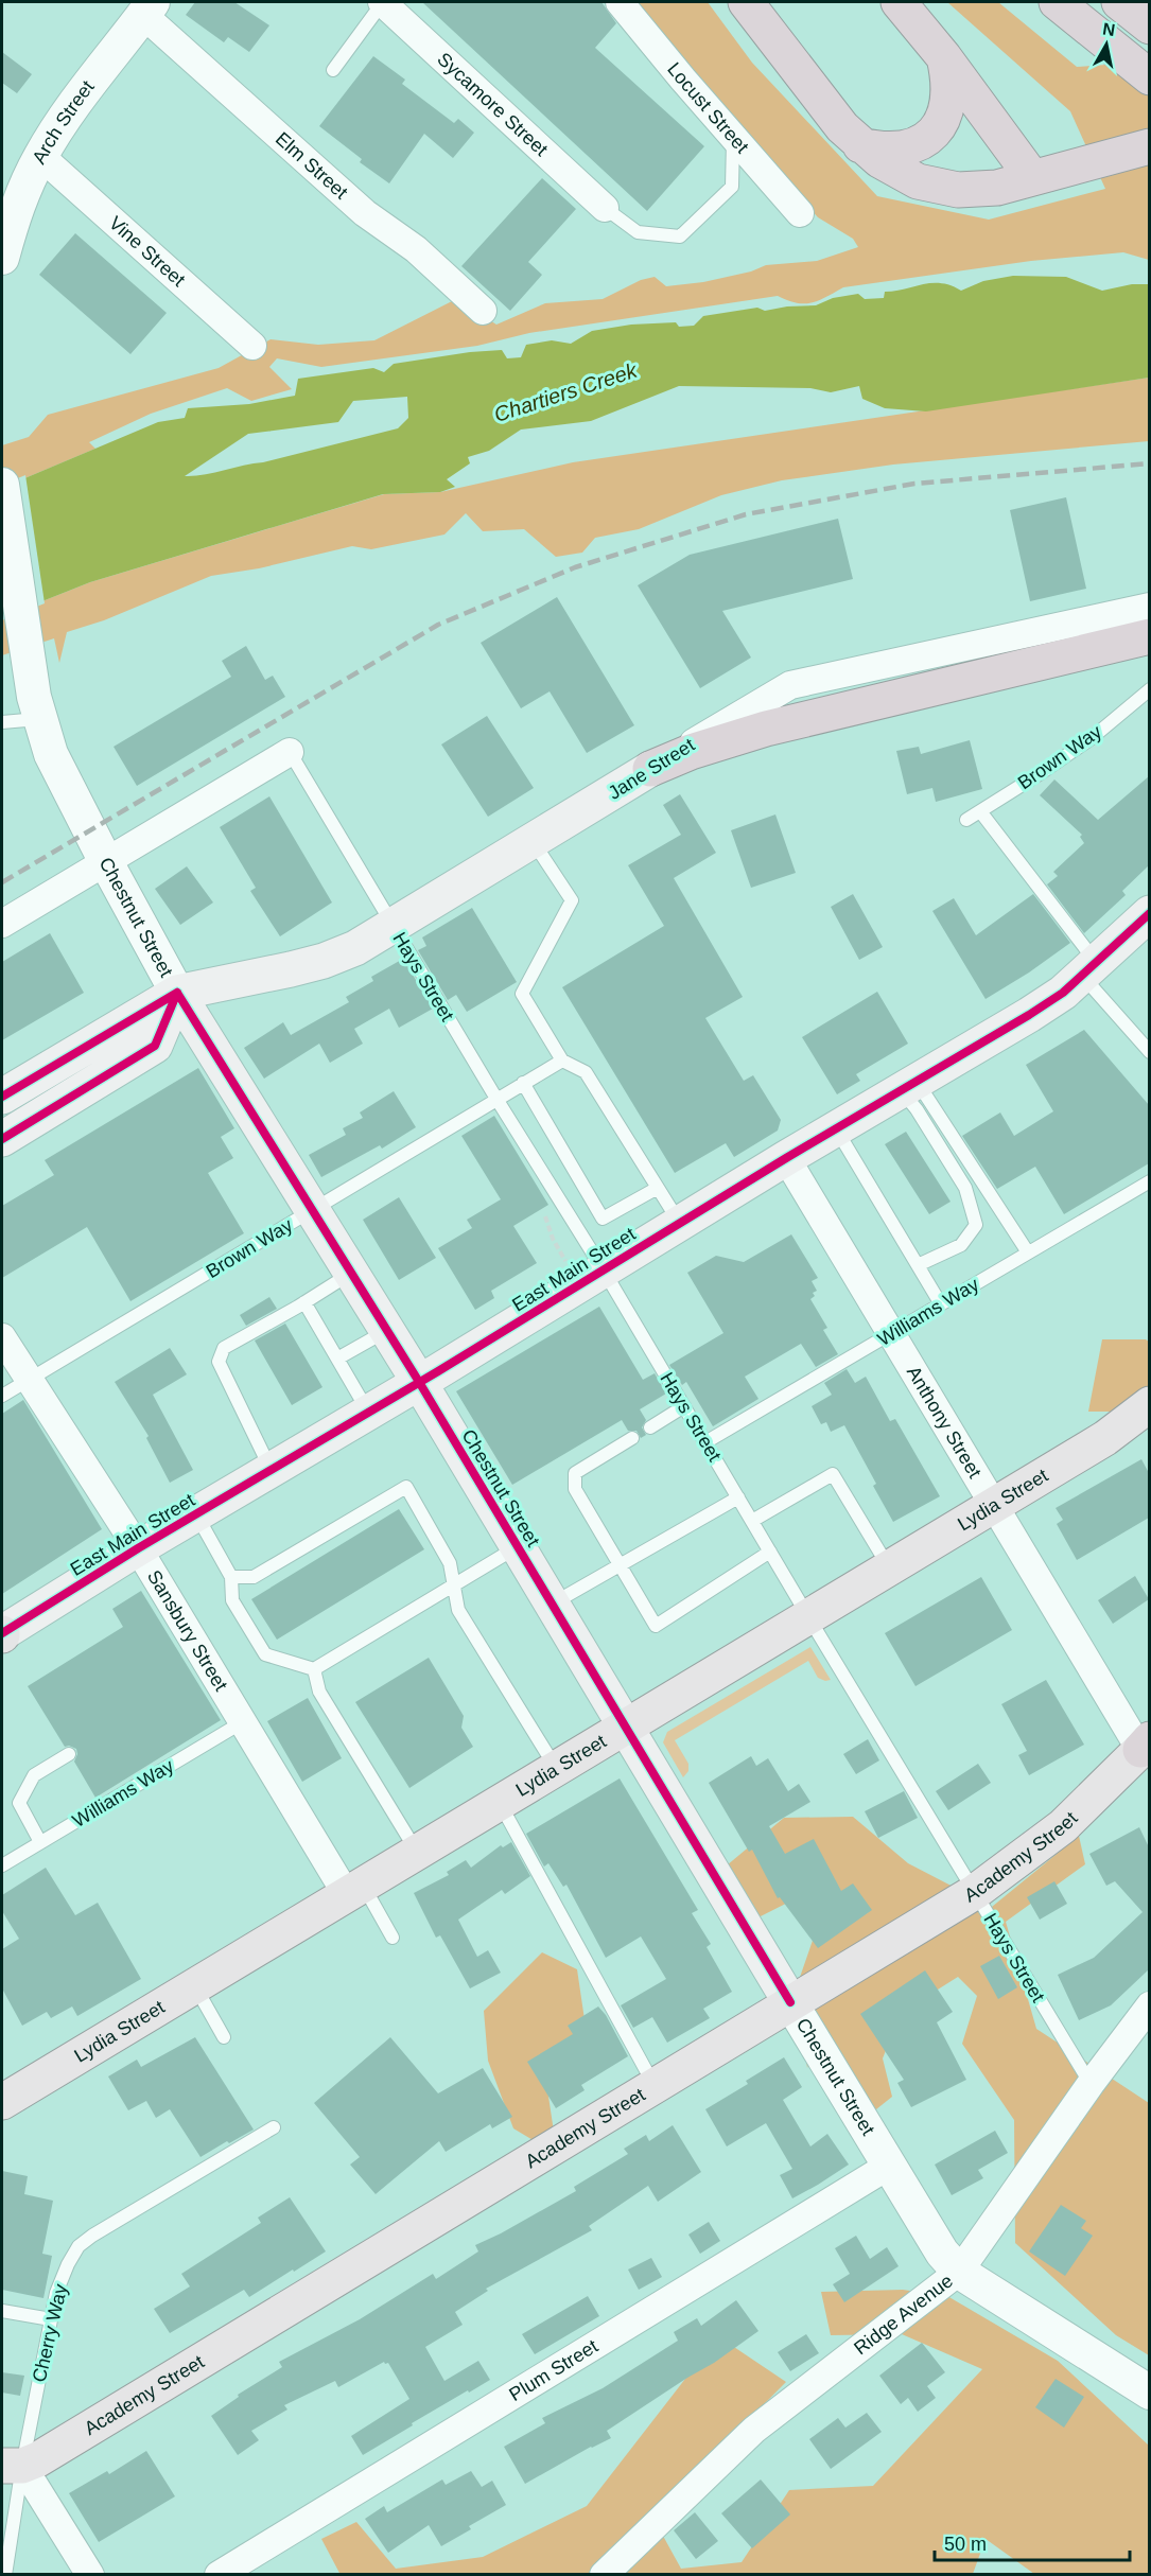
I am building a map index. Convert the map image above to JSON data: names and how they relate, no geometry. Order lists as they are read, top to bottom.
{
  "streets": {
    "main road": [
      "Jane Street",
      "Chestnut Street",
      "East Main Street",
      "Lydia Street",
      "Academy Street"
    ],
    "street": [
      "Sycamore Street",
      "Locust Street",
      "Arch Street",
      "Elm Street",
      "Vine Street",
      "Anthony Street",
      "Sansbury Street",
      "Ridge Avenue",
      "Plum Street"
    ],
    "lane": [
      "Brown Way",
      "Hays Street",
      "Williams Way",
      "Cherry Way"
    ]
  },
  "crossings": [
    ["Arch Street", "Elm Street"],
    ["Arch Street", "Vine Street"],
    ["Brown Way", "Chestnut Street"],
    ["Brown Way", "Hays Street"],
    ["Brown Way", "Sansbury Street"],
    ["Jane Street", "Chestnut Street"],
    ["Jane Street", "Hays Street"],
    ["Chestnut Street", "East Main Street"],
    ["Chestnut Street", "Lydia Street"],
    ["Chestnut Street", "Academy Street"],
    ["Chestnut Street", "Ridge Avenue"],
    ["Chestnut Street", "Plum Street"],
    ["Hays Street", "East Main Street"],
    ["Hays Street", "Williams Way"],
    ["Hays Street", "Lydia Street"],
    ["Hays Street", "Academy Street"],
    ["Hays Street", "Ridge Avenue"],
    ["East Main Street", "Anthony Street"],
    ["East Main Street", "Sansbury Street"],
    ["Williams Way", "Anthony Street"],
    ["Williams Way", "Sansbury Street"],
    ["Anthony Street", "Lydia Street"],
    ["Anthony Street", "Academy Street"],
    ["Lydia Street", "Sansbury Street"],
    ["Academy Street", "Cherry Way"]
  ],
  "water": ["Chartiers Creek"],
  "scale_bar": "50 m",
  "north": "top"
}
